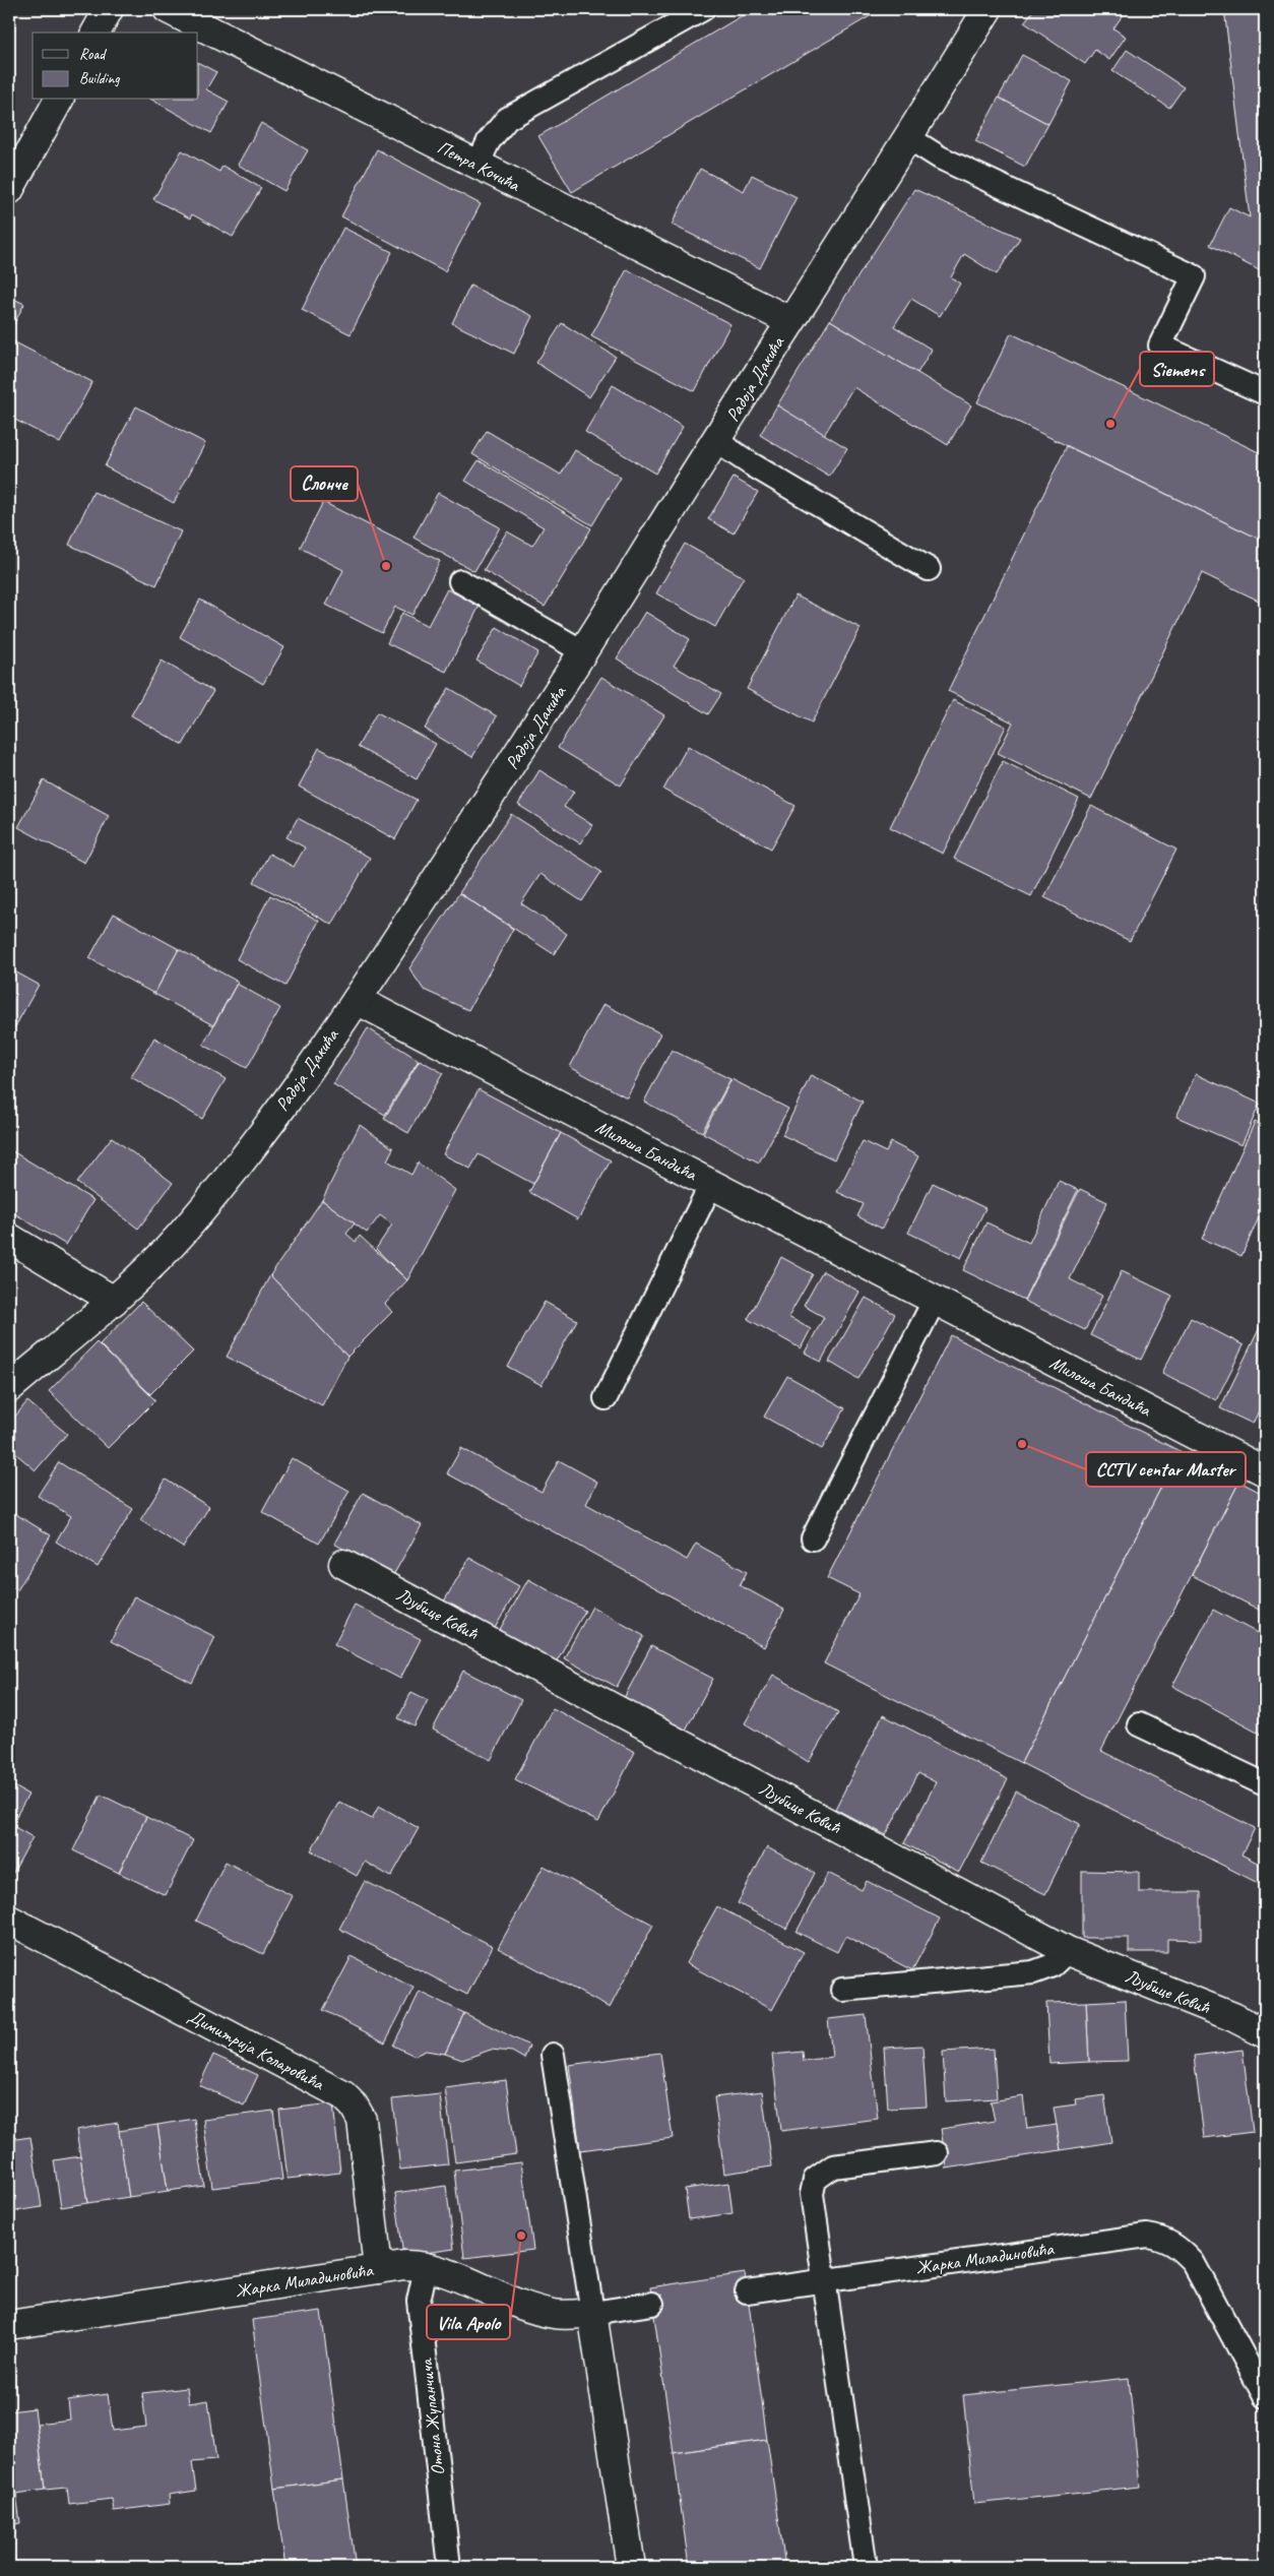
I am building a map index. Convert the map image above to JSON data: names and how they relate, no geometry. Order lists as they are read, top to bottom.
{
  "streets": {
    "street": [
      "Петра Кочића",
      "Радоја Дакића",
      "Милоша Бандића",
      "Љубице Ковић",
      "Димитрија Коларовића",
      "Жарка Миладиновића"
    ],
    "lane": ["Отона Жупанчича"]
  },
  "crossings": [
    ["Петра Кочића", "Радоја Дакића"],
    ["Радоја Дакића", "Милоша Бандића"],
    ["Димитрија Коларовића", "Жарка Миладиновића"],
    ["Жарка Миладиновића", "Отона Жупанчича"]
  ],
  "places": [
    "Siemens",
    "Слонче",
    "CCTV centar Master",
    "Vila Apolo"
  ],
  "legend": ["Road", "Building"]
}
